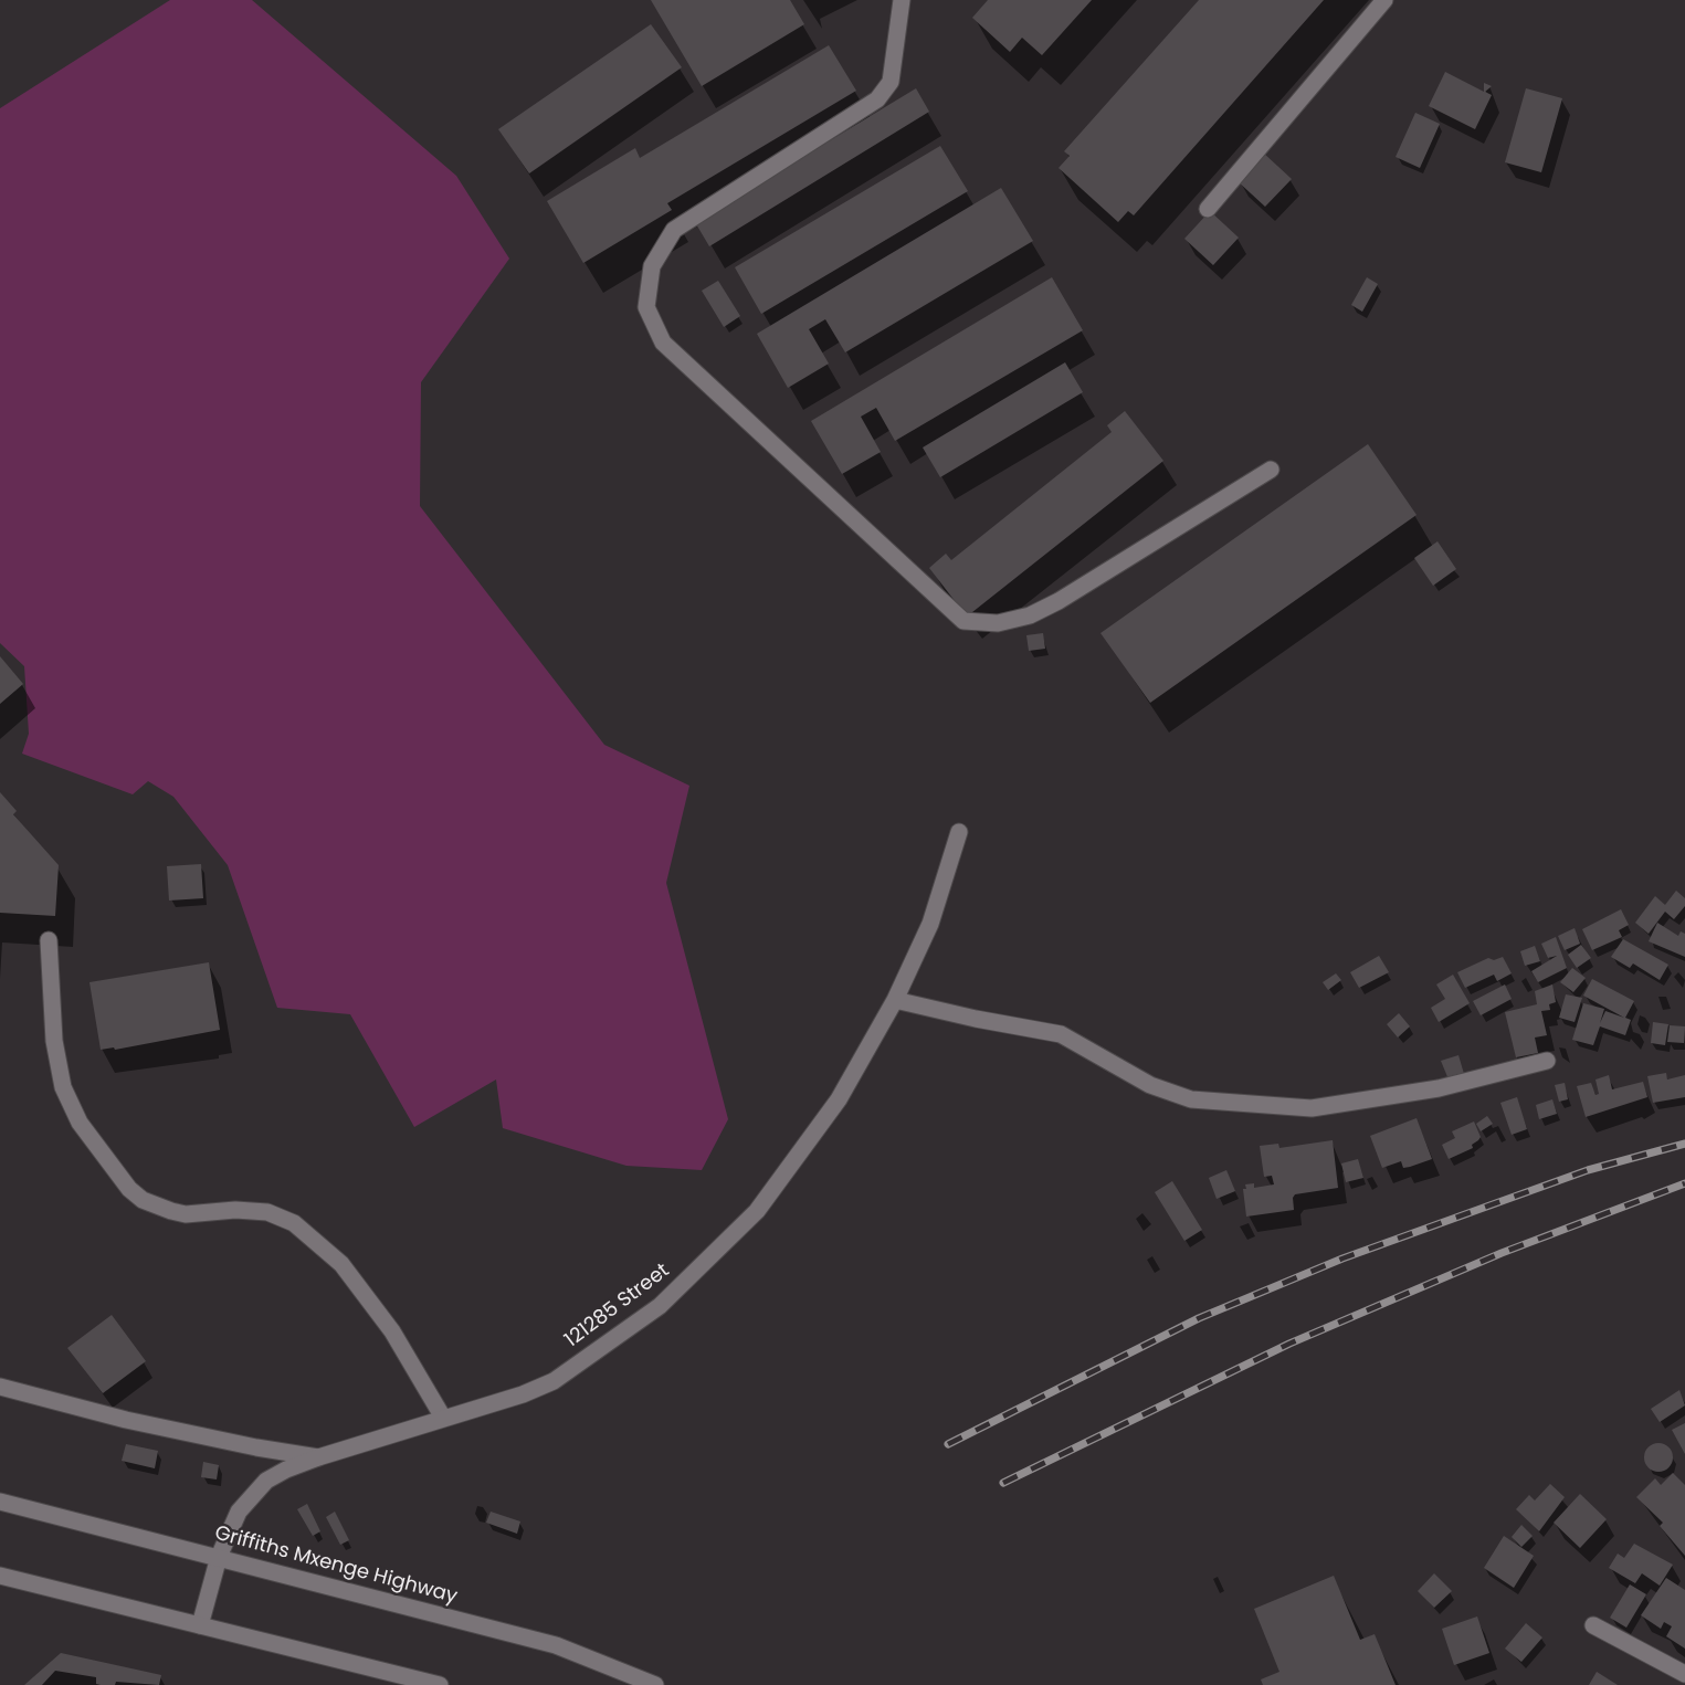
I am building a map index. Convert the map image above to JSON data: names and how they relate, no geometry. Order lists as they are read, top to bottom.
{
  "streets": {
    "street": ["121285 Street", "Griffiths Mxenge Highway"]
  },
  "crossings": [
    ["121285 Street", "Griffiths Mxenge Highway"]
  ]
}
